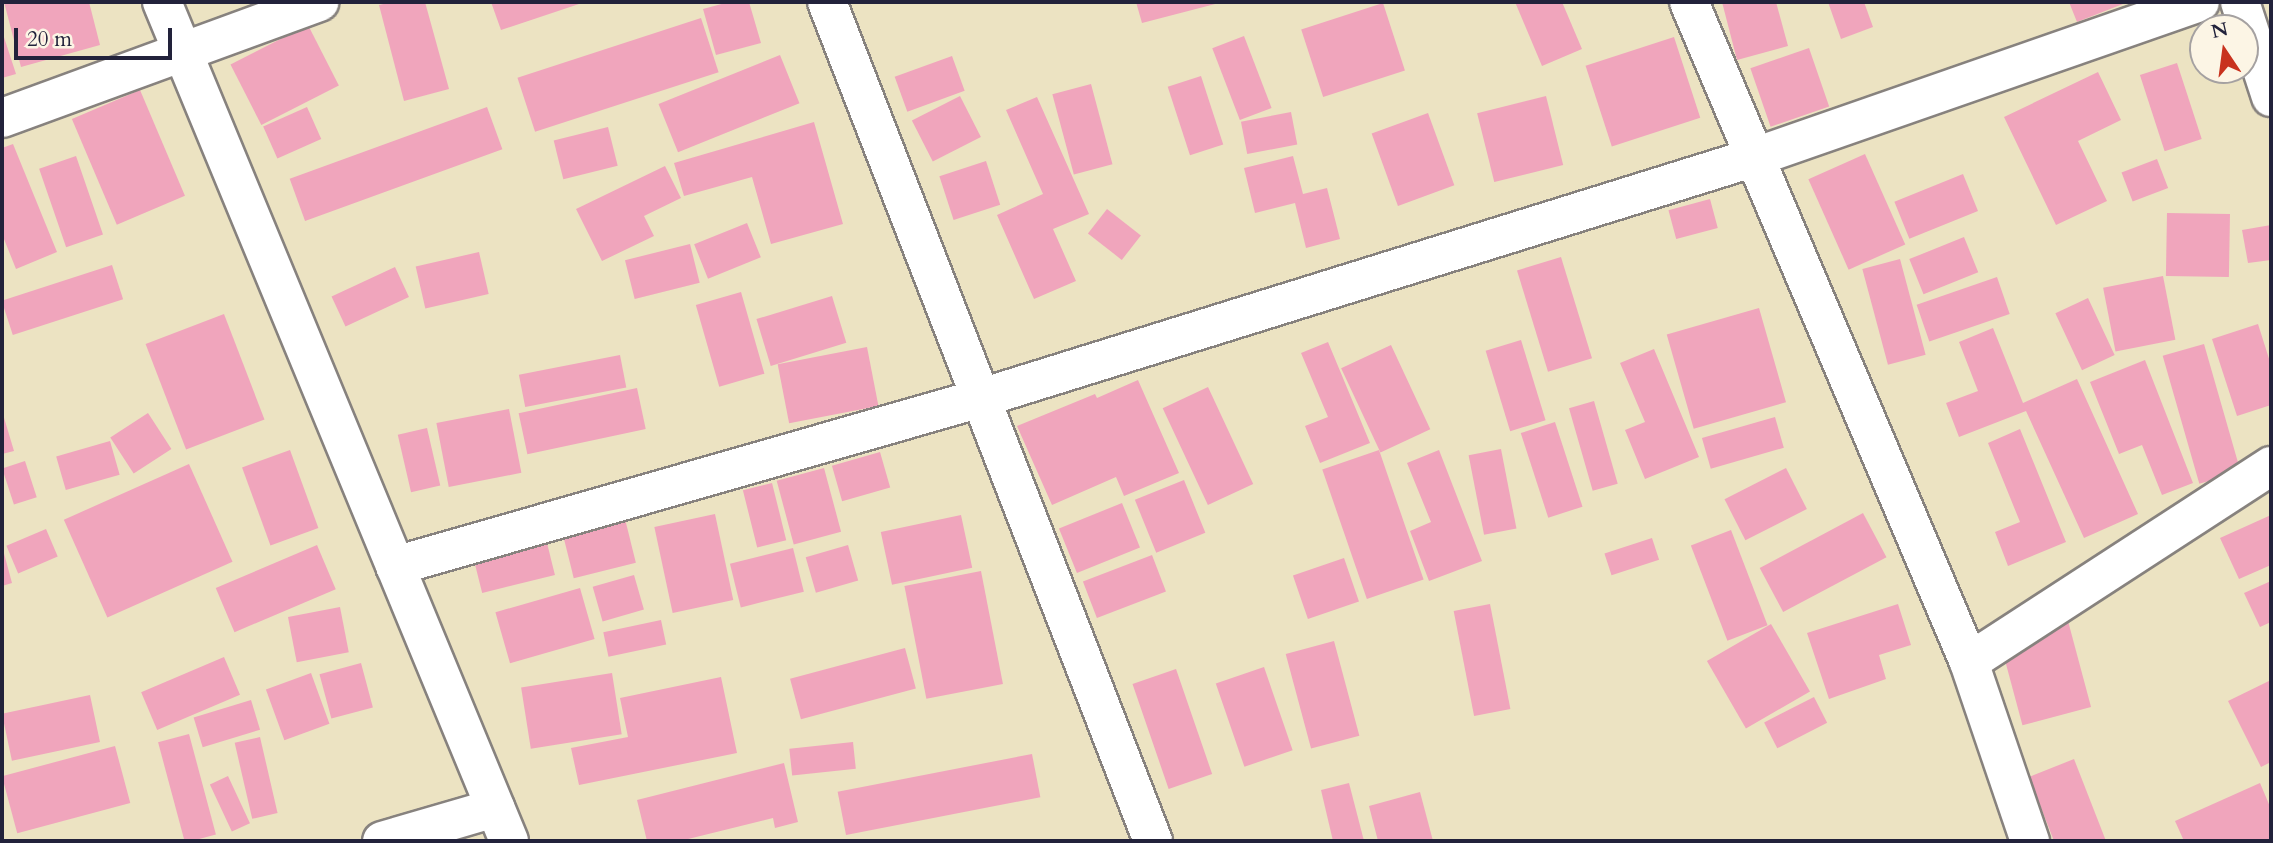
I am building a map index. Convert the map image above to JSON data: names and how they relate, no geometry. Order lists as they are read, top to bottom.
{
  "scale_bar": "20 m",
  "north": "top"
}
